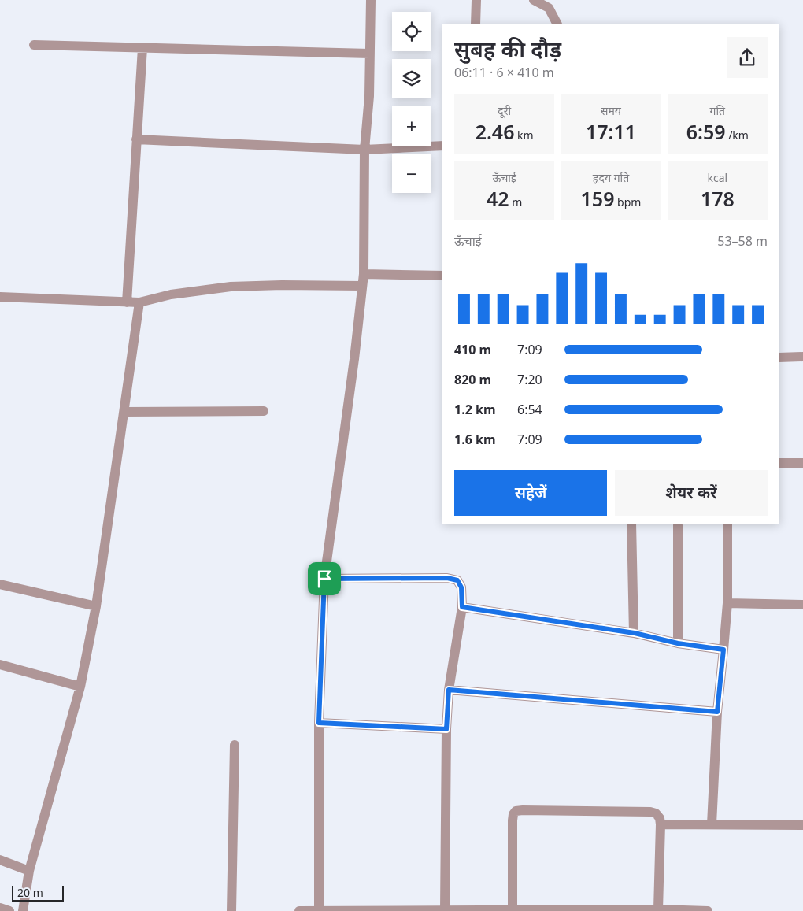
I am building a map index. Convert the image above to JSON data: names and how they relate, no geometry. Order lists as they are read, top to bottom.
{
  "scale_bar": "20 m",
  "page": {
    "map_buttons": ["+", "−"],
    "heading": ["सुबह की दौड़", "06:11 · 6 × 410 m"],
    "stats": [
      ["दूरी", "2.46 km"],
      ["समय", "17:11"],
      ["गति", "6:59 /km"],
      ["ऊँचाई", "42 m"],
      ["हृदय गति", "159 bpm"],
      ["kcal", "178"]
    ],
    "chart": ["ऊँचाई", "53–58 m"],
    "list": [
      {
        "name": "410 m",
        "note": "7:09"
      },
      {
        "name": "820 m",
        "note": "7:20"
      },
      {
        "name": "1.2 km",
        "note": "6:54"
      },
      {
        "name": "1.6 km",
        "note": "7:09"
      }
    ],
    "buttons": ["सहेजें", "शेयर करें"],
    "scale": "20 m"
  }
}
